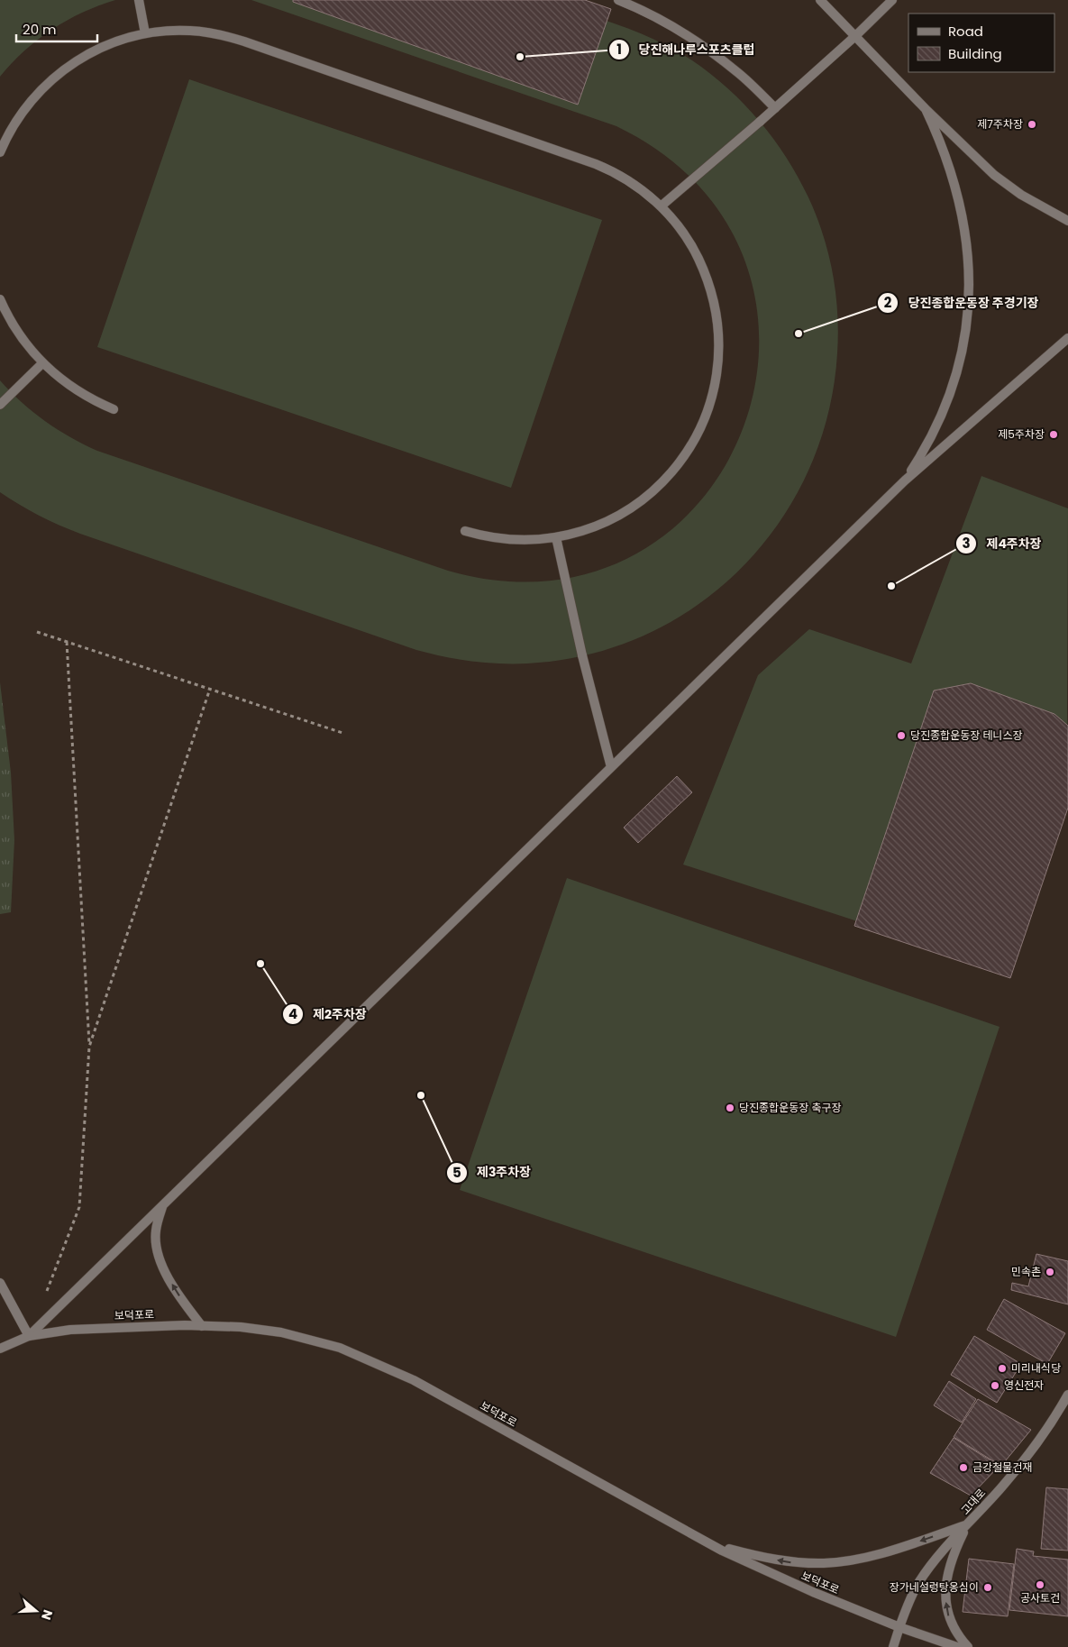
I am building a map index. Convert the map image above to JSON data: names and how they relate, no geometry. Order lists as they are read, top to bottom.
{
  "streets": {
    "street": ["보덕포로", "고대로"]
  },
  "crossings": [
    ["보덕포로", "고대로"]
  ],
  "places": [
    "당진해나루스포츠클럽",
    "제7주차장",
    "당진종합운동장 주경기장",
    "제5주차장",
    "제4주차장",
    "당진종합운동장 테니스장",
    "제2주차장",
    "제3주차장",
    "당진종합운동장 축구장",
    "민속촌",
    "미리내식당",
    "영신전자",
    "금강철물건재",
    "공사토건",
    "장가네설렁탕옹심이"
  ],
  "legend": ["Road", "Building"],
  "scale_bar": "20 m",
  "north": "right"
}
